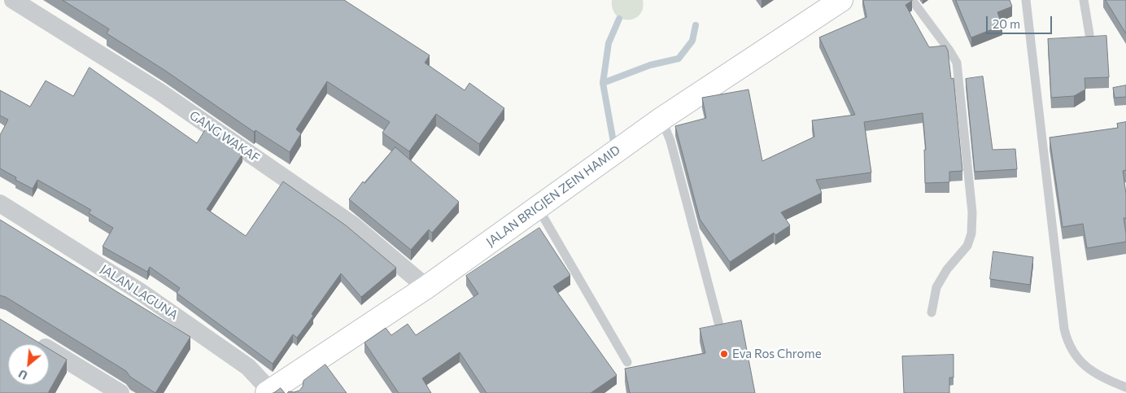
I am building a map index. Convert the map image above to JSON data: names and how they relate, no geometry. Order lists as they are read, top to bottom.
{
  "streets": {
    "main road": ["JALAN BRIGJEN ZEIN HAMID"],
    "street": ["GANG WAKAF", "JALAN LAGUNA"]
  },
  "crossings": [
    ["GANG WAKAF", "JALAN BRIGJEN ZEIN HAMID"],
    ["JALAN BRIGJEN ZEIN HAMID", "JALAN LAGUNA"]
  ],
  "places": ["Eva Ros Chrome"],
  "scale_bar": "20 m",
  "north": "bottom left"
}
